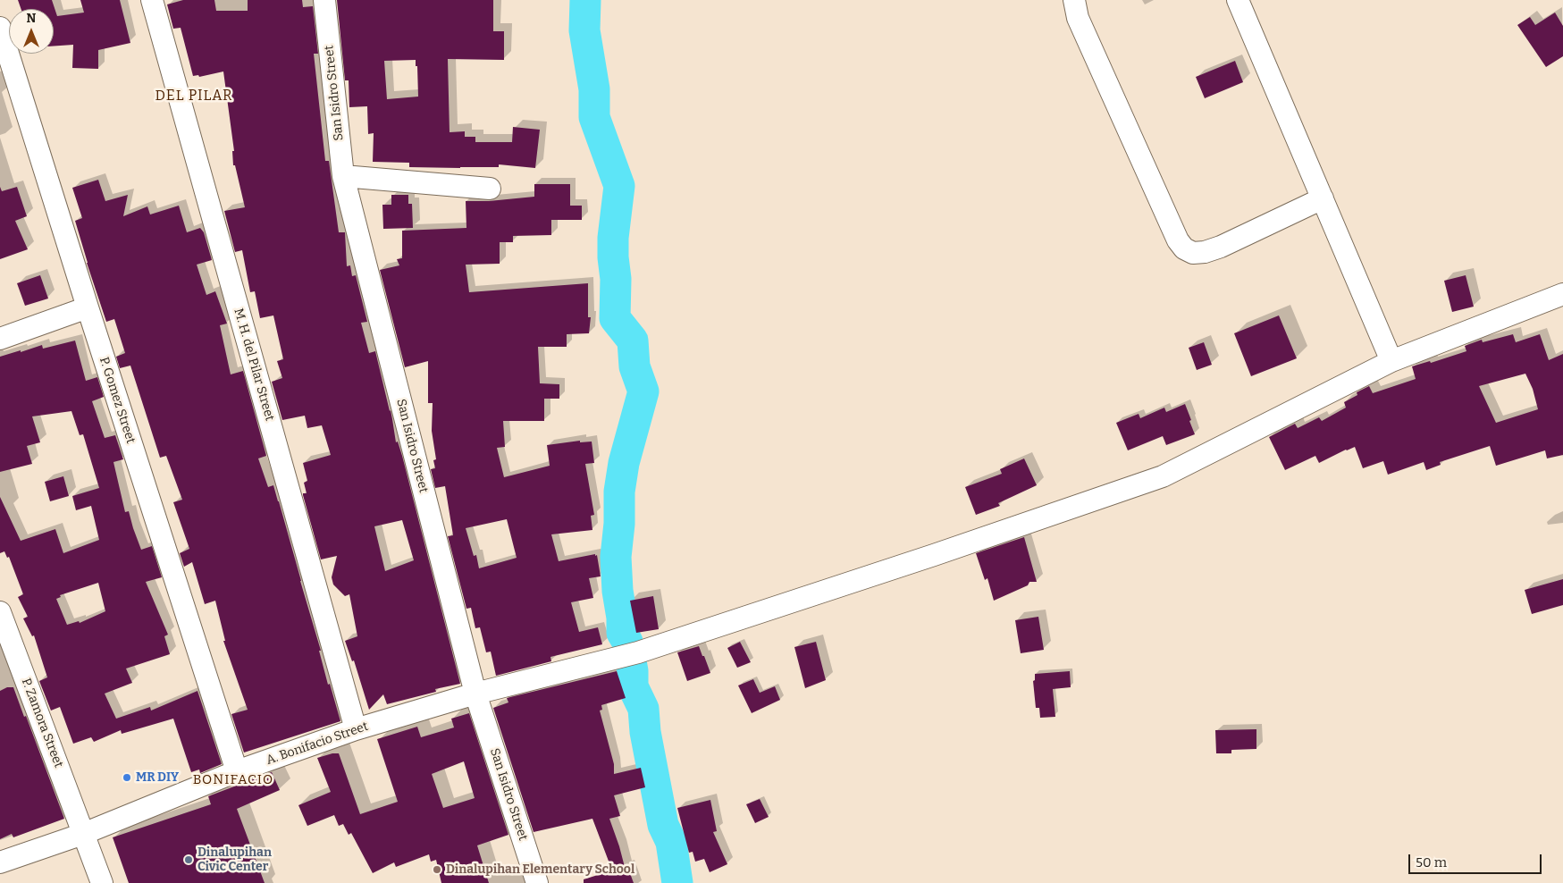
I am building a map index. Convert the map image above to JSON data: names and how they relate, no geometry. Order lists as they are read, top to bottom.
{
  "streets": {
    "street": [
      "San Isidro Street",
      "M. H. del Pilar Street",
      "P. Gomez Street",
      "P. Zamora Street",
      "A. Bonifacio Street"
    ]
  },
  "crossings": [
    ["San Isidro Street", "A. Bonifacio Street"],
    ["M. H. del Pilar Street", "A. Bonifacio Street"],
    ["P. Gomez Street", "A. Bonifacio Street"],
    ["P. Zamora Street", "A. Bonifacio Street"]
  ],
  "districts": ["DEL PILAR", "BONIFACIO"],
  "places": ["MR DIY", "Dinalupihan Civic Center", "Dinalupihan Elementary School"],
  "scale_bar": "50 m",
  "north": "top"
}
